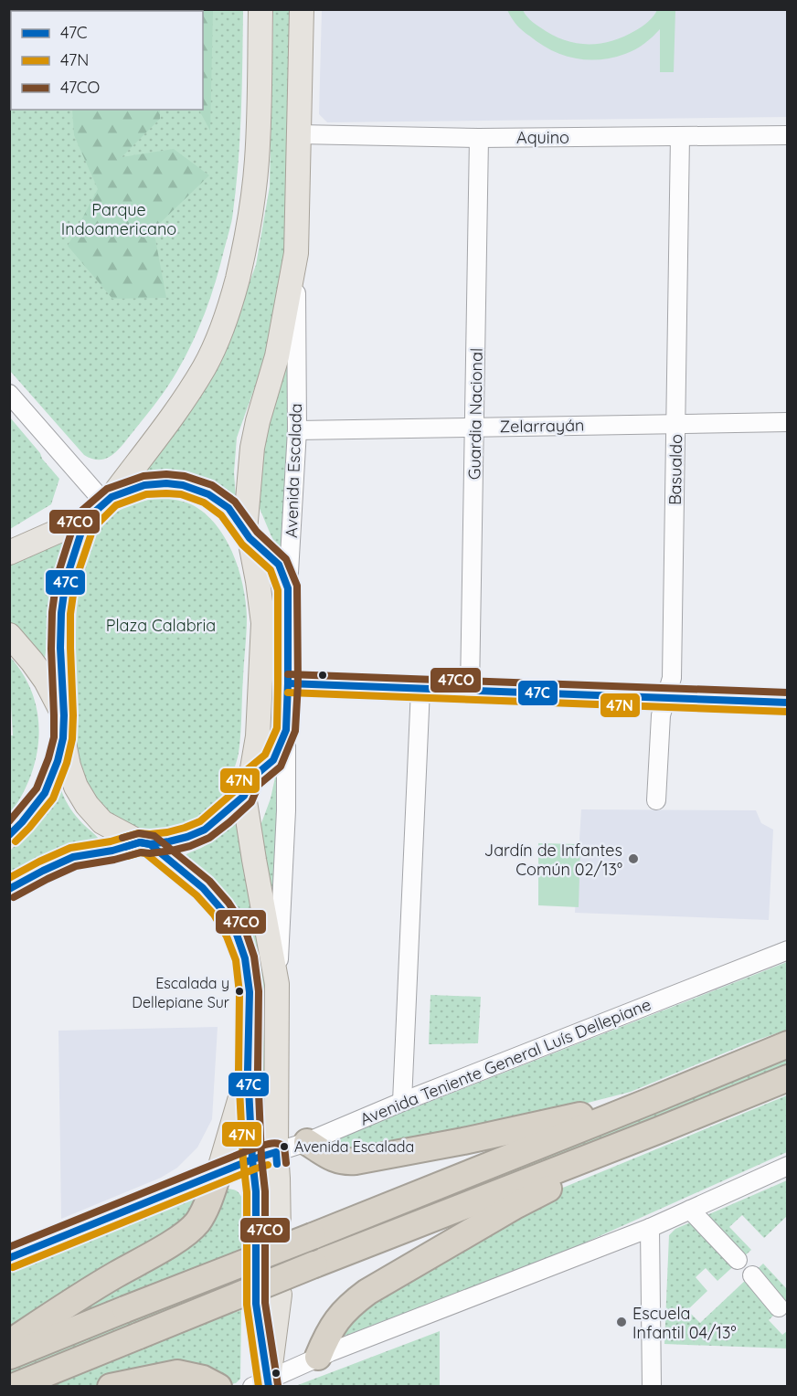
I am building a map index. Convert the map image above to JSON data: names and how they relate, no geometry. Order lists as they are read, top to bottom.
{
  "streets": {
    "main road": ["Avenida Escalada"],
    "street": [
      "Aquino",
      "Guardia Nacional",
      "Zelarrayán",
      "Basualdo",
      "Avenida Teniente General Luís Dellepiane"
    ]
  },
  "crossings": [
    ["Aquino", "Guardia Nacional"],
    ["Aquino", "Basualdo"],
    ["Aquino", "Avenida Escalada"],
    ["Guardia Nacional", "Zelarrayán"],
    ["Zelarrayán", "Basualdo"],
    ["Zelarrayán", "Avenida Escalada"],
    ["Avenida Escalada", "Avenida Teniente General Luís Dellepiane"]
  ],
  "parks": ["Parque Indoamericano", "Plaza Calabria"],
  "places": [
    "Jardín de Infantes Común 02/13°",
    "Escalada y Dellepiane Sur",
    "Avenida Escalada",
    "Escuela Infantil 04/13°"
  ],
  "lines": ["transit line 47CO", "transit line 47C", "transit line 47N"],
  "legend": ["47C", "47N", "47CO"]
}
